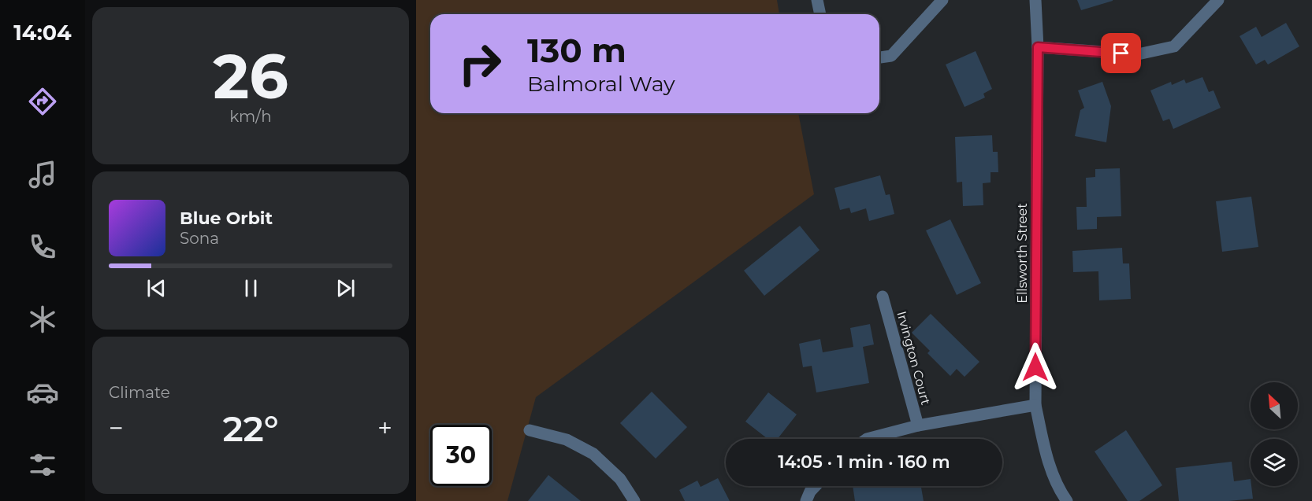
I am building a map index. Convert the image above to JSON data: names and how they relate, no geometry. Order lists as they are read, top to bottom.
{
  "streets": {
    "street": ["Ellsworth Street", "Irvington Court"]
  },
  "crossings": [
    ["Ellsworth Street", "Irvington Court"]
  ],
  "north": "top left",
  "page": {
    "tabs": "14:04",
    "tile": [
      ["26", "km/h"],
      "Climate"
    ],
    "turn": ["130 m", "Balmoral Way"],
    "song": ["Blue Orbit", "Sona"],
    "heat": ["−", "22°", "+"],
    "limit": "30",
    "trip": "14:05 · 1 min · 160 m"
  }
}
